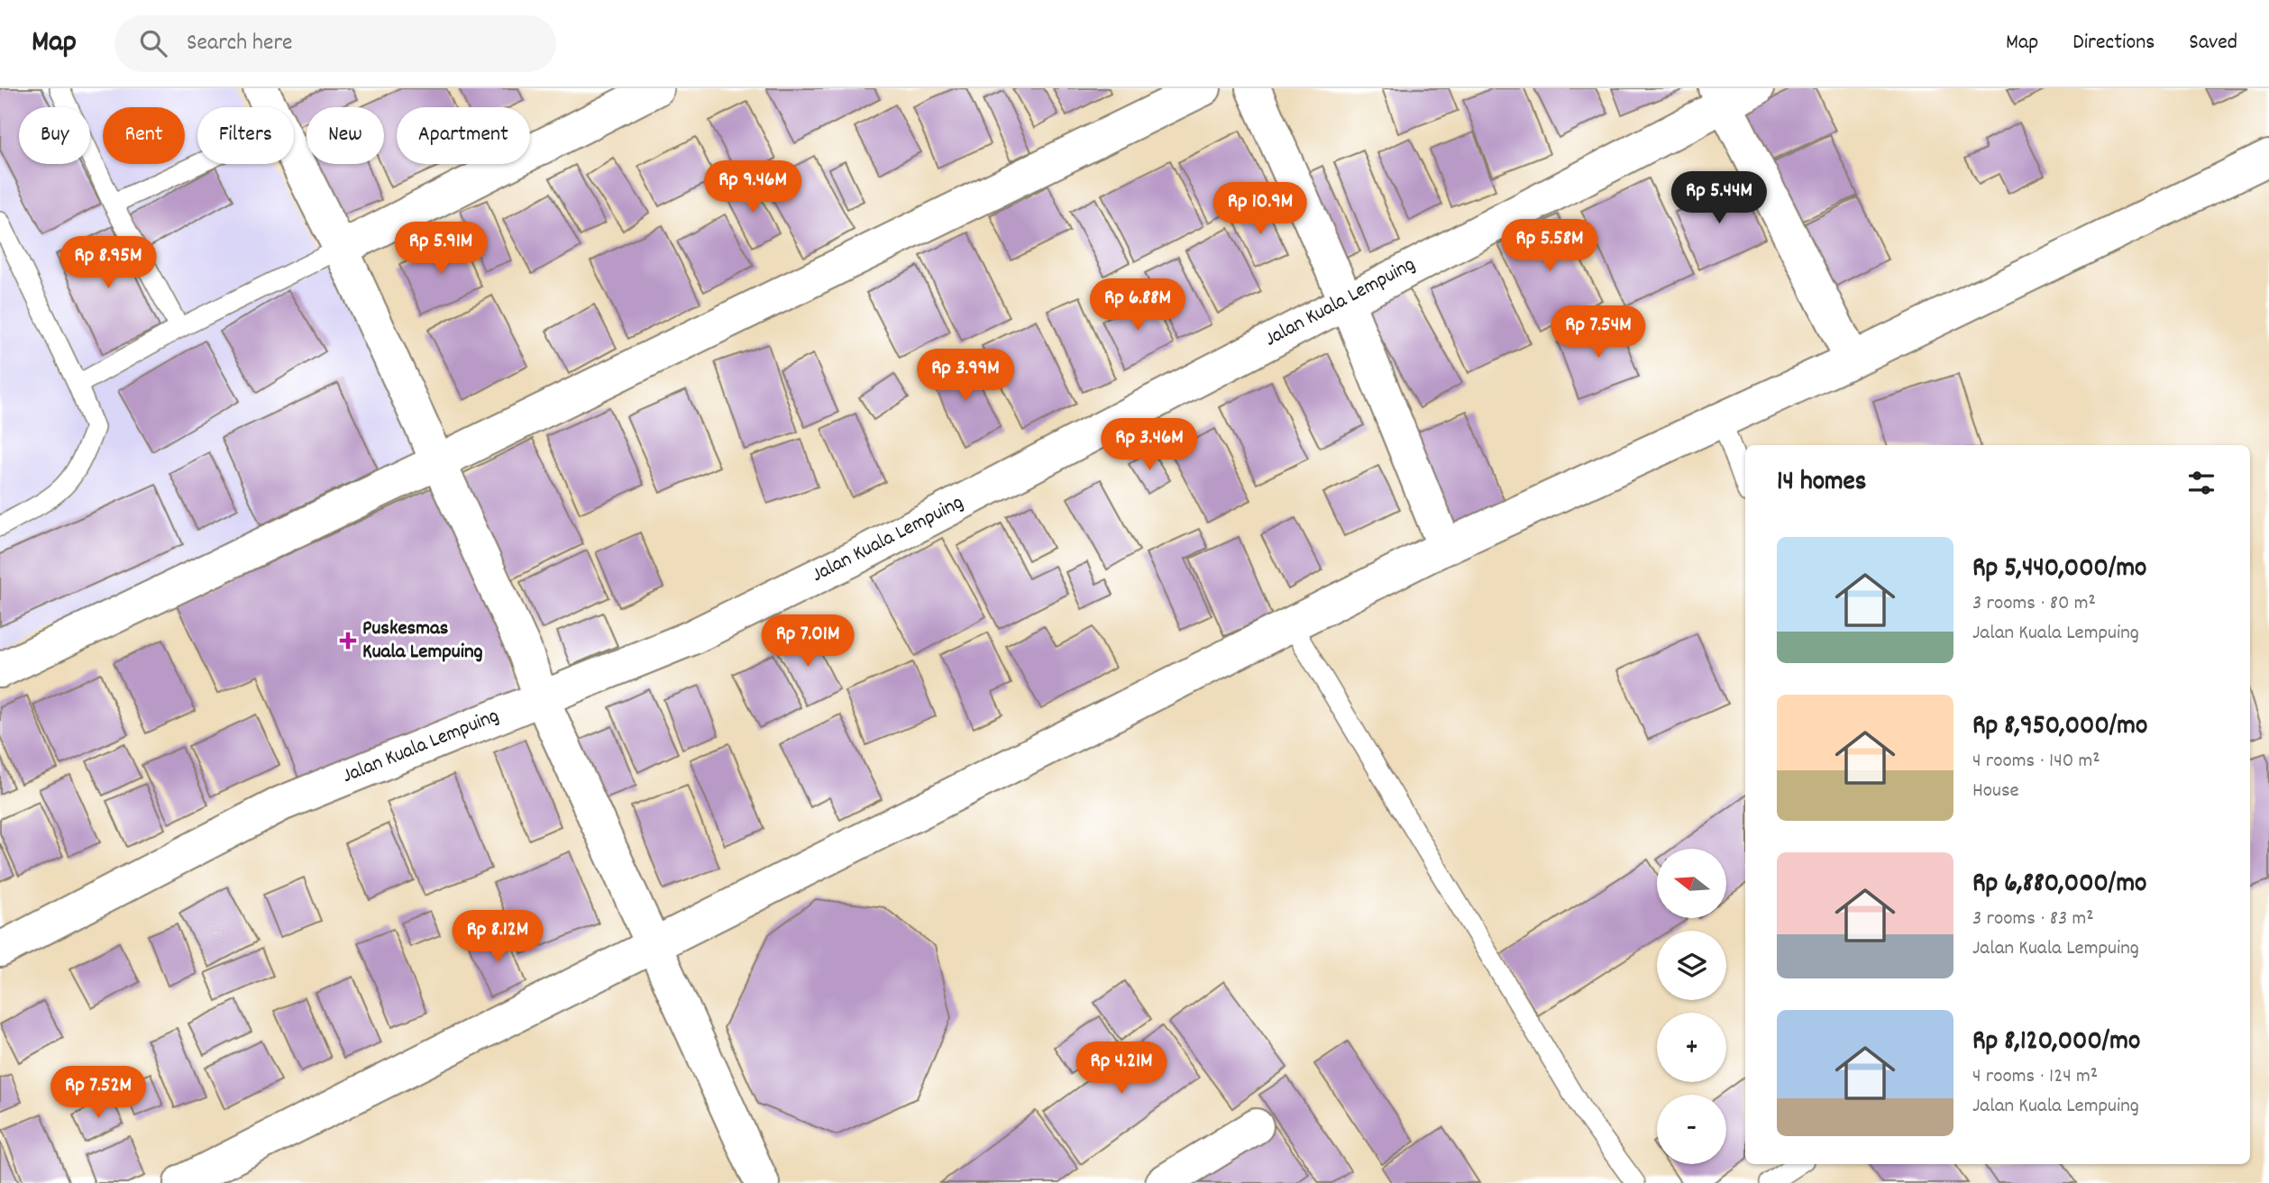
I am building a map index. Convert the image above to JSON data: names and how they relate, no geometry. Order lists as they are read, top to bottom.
{
  "streets": {
    "street": ["Jalan Kuala Lempuing"]
  },
  "places": {
    "health": ["Puskesmas Kuala Lempuing"]
  },
  "north": "left",
  "page": {
    "header": "Map",
    "search": "Search here",
    "nav": ["Map", "Directions", "Saved"],
    "chip": [
      "Buy",
      "Rent",
      "Filters",
      "New",
      "Apartment"
    ],
    "price": [
      "Rp 9.46M",
      "Rp 5.44M",
      "Rp 10.9M",
      "Rp 5.58M",
      "Rp 5.91M",
      "Rp 8.95M",
      "Rp 6.88M",
      "Rp 7.54M",
      "Rp 3.99M",
      "Rp 3.46M",
      "Rp 7.01M",
      "Rp 8.12M",
      "Rp 4.21M",
      "Rp 7.52M"
    ],
    "heading": "14 homes",
    "list": [
      {
        "name": "Rp 5,440,000/mo",
        "note": "3 rooms · 80 m² · Jalan Kuala Lempuing"
      },
      {
        "name": "Rp 8,950,000/mo",
        "note": "4 rooms · 140 m² · House"
      },
      {
        "name": "Rp 6,880,000/mo",
        "note": "3 rooms · 83 m² · Jalan Kuala Lempuing"
      },
      {
        "name": "Rp 8,120,000/mo",
        "note": "4 rooms · 124 m² · Jalan Kuala Lempuing"
      }
    ],
    "map_buttons": ["+", "−"]
  }
}
